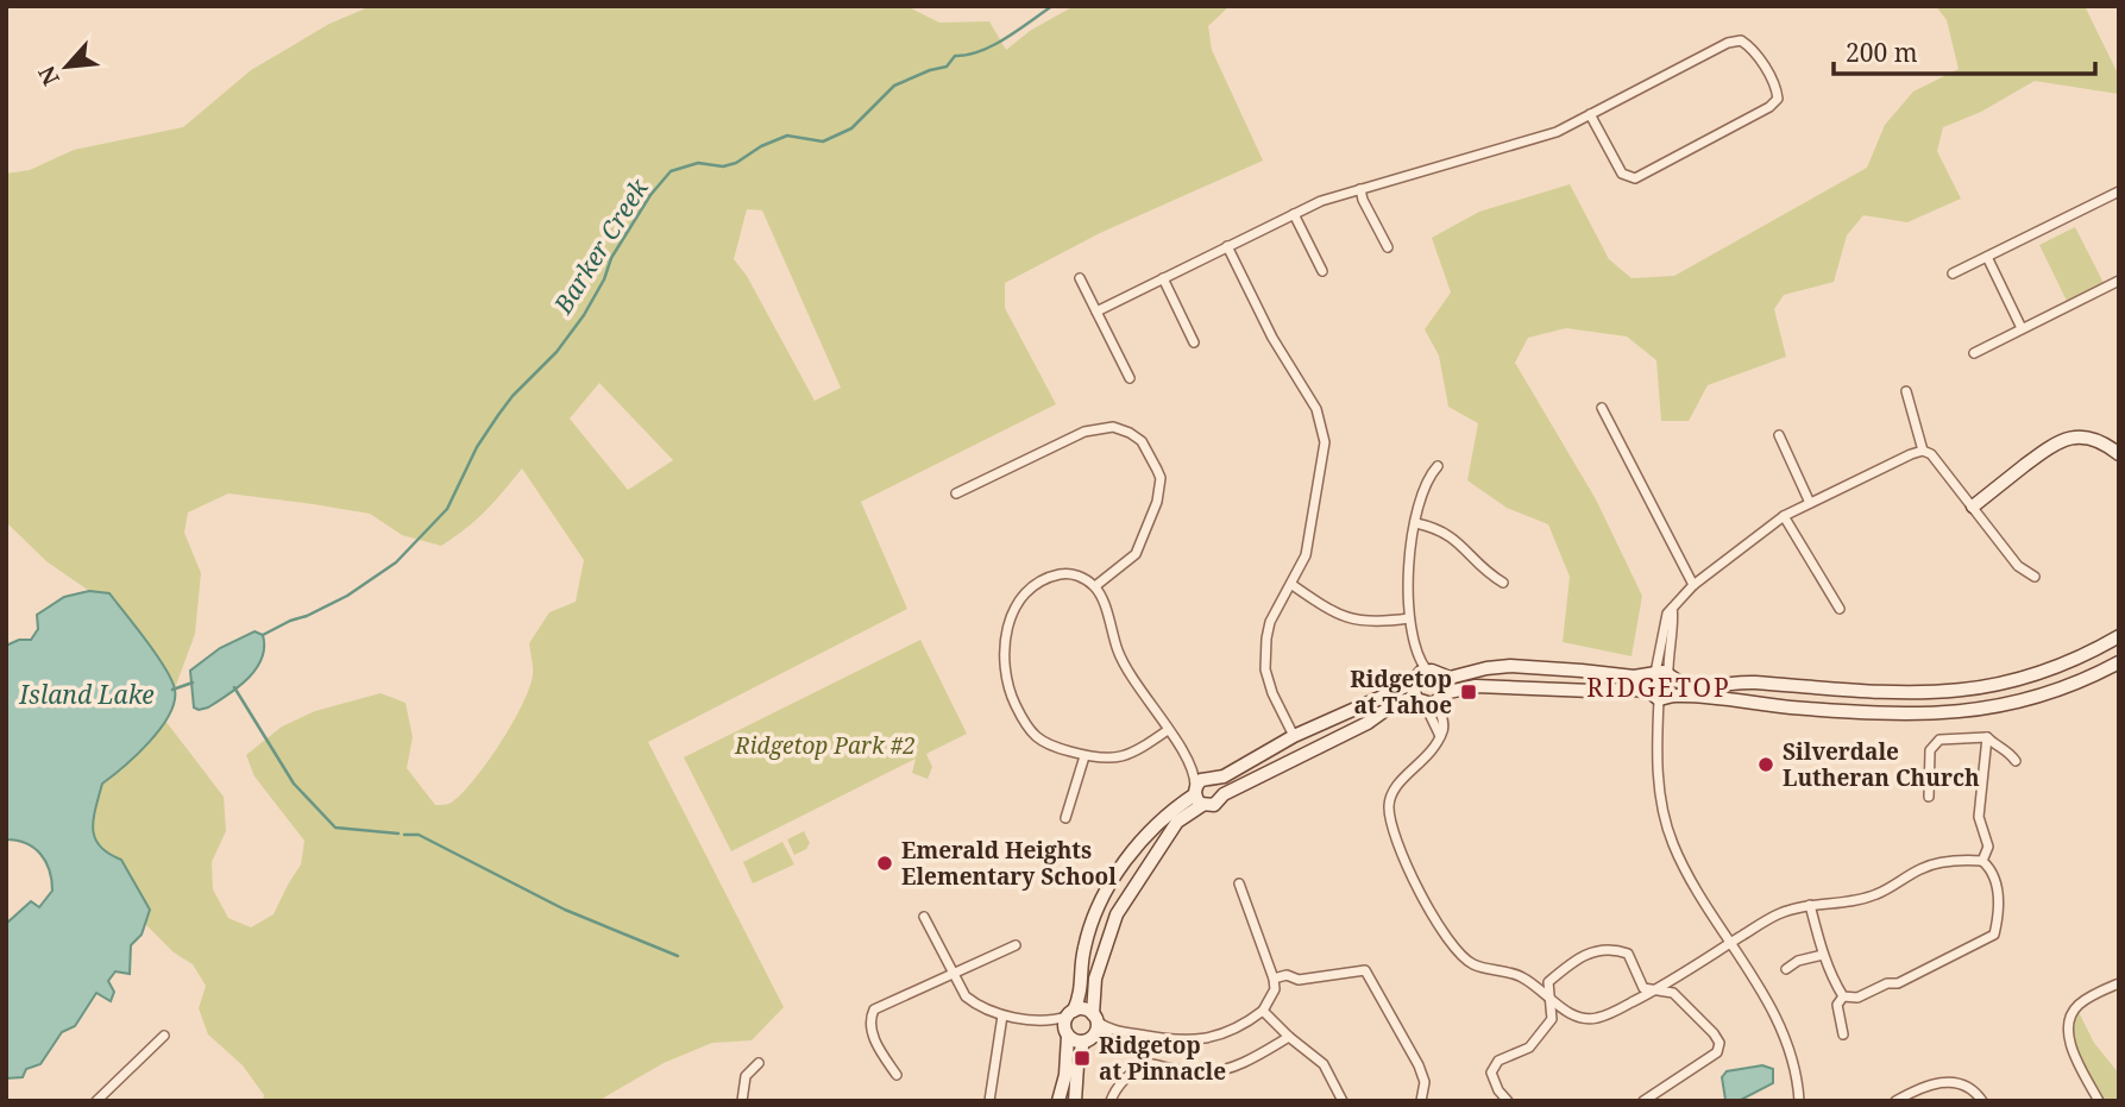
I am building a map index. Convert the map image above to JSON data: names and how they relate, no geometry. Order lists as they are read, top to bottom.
{
  "districts": ["RIDGETOP"],
  "water": ["Barker Creek", "Island Lake"],
  "parks": ["Ridgetop Park #2"],
  "places": {
    "transit": ["Ridgetop at Tahoe", "Ridgetop at Pinnacle"],
    "other": ["Silverdale Lutheran Church", "Emerald Heights Elementary School"]
  },
  "scale_bar": "200 m",
  "north": "bottom left"
}
